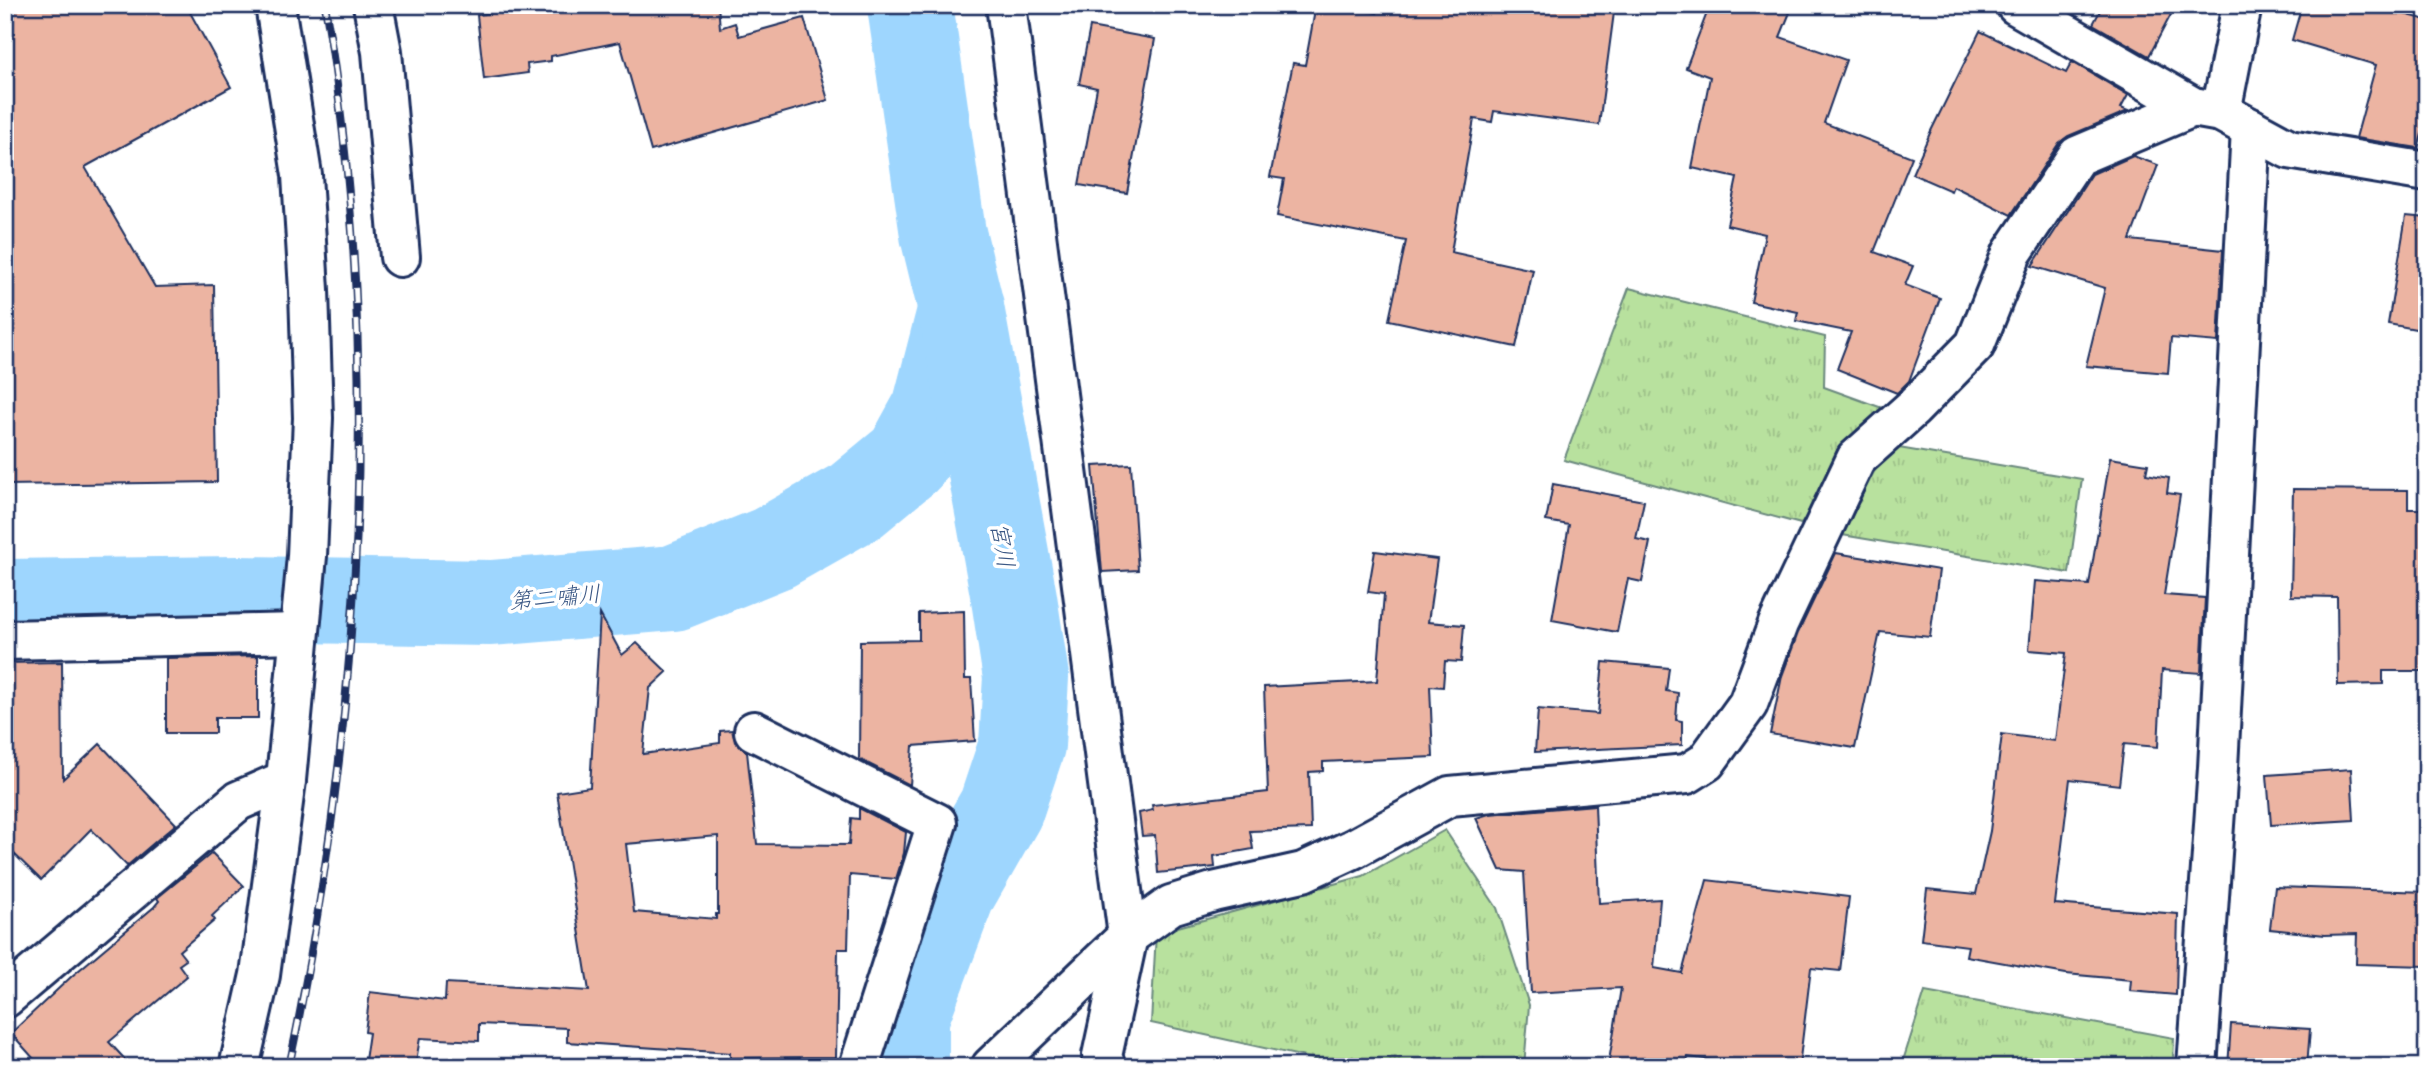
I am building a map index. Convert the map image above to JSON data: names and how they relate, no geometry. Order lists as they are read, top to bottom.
{
  "water": ["宮川", "第二嘯川"]
}
